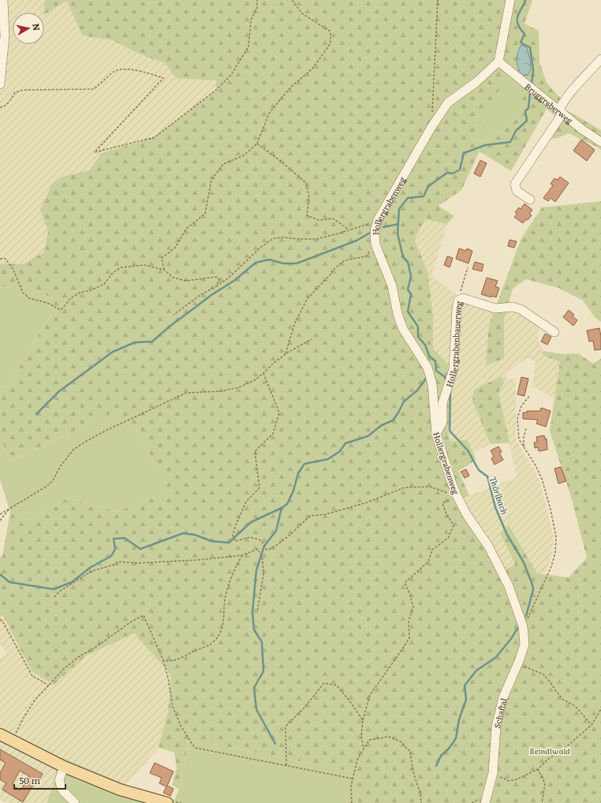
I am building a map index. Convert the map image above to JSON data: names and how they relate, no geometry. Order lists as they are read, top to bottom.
{
  "streets": {
    "street": [
      "Bruggraberweg",
      "Hollergrabenweg",
      "Hollergrabenbauerweg",
      "Schaftal"
    ]
  },
  "crossings": [
    ["Bruggraberweg", "Hollergrabenweg"],
    ["Hollergrabenweg", "Hollergrabenbauerweg"],
    ["Hollergrabenweg", "Schaftal"]
  ],
  "water": ["Thörlbach"],
  "parks": ["Reindlwald"],
  "scale_bar": "50 m",
  "north": "right"
}
